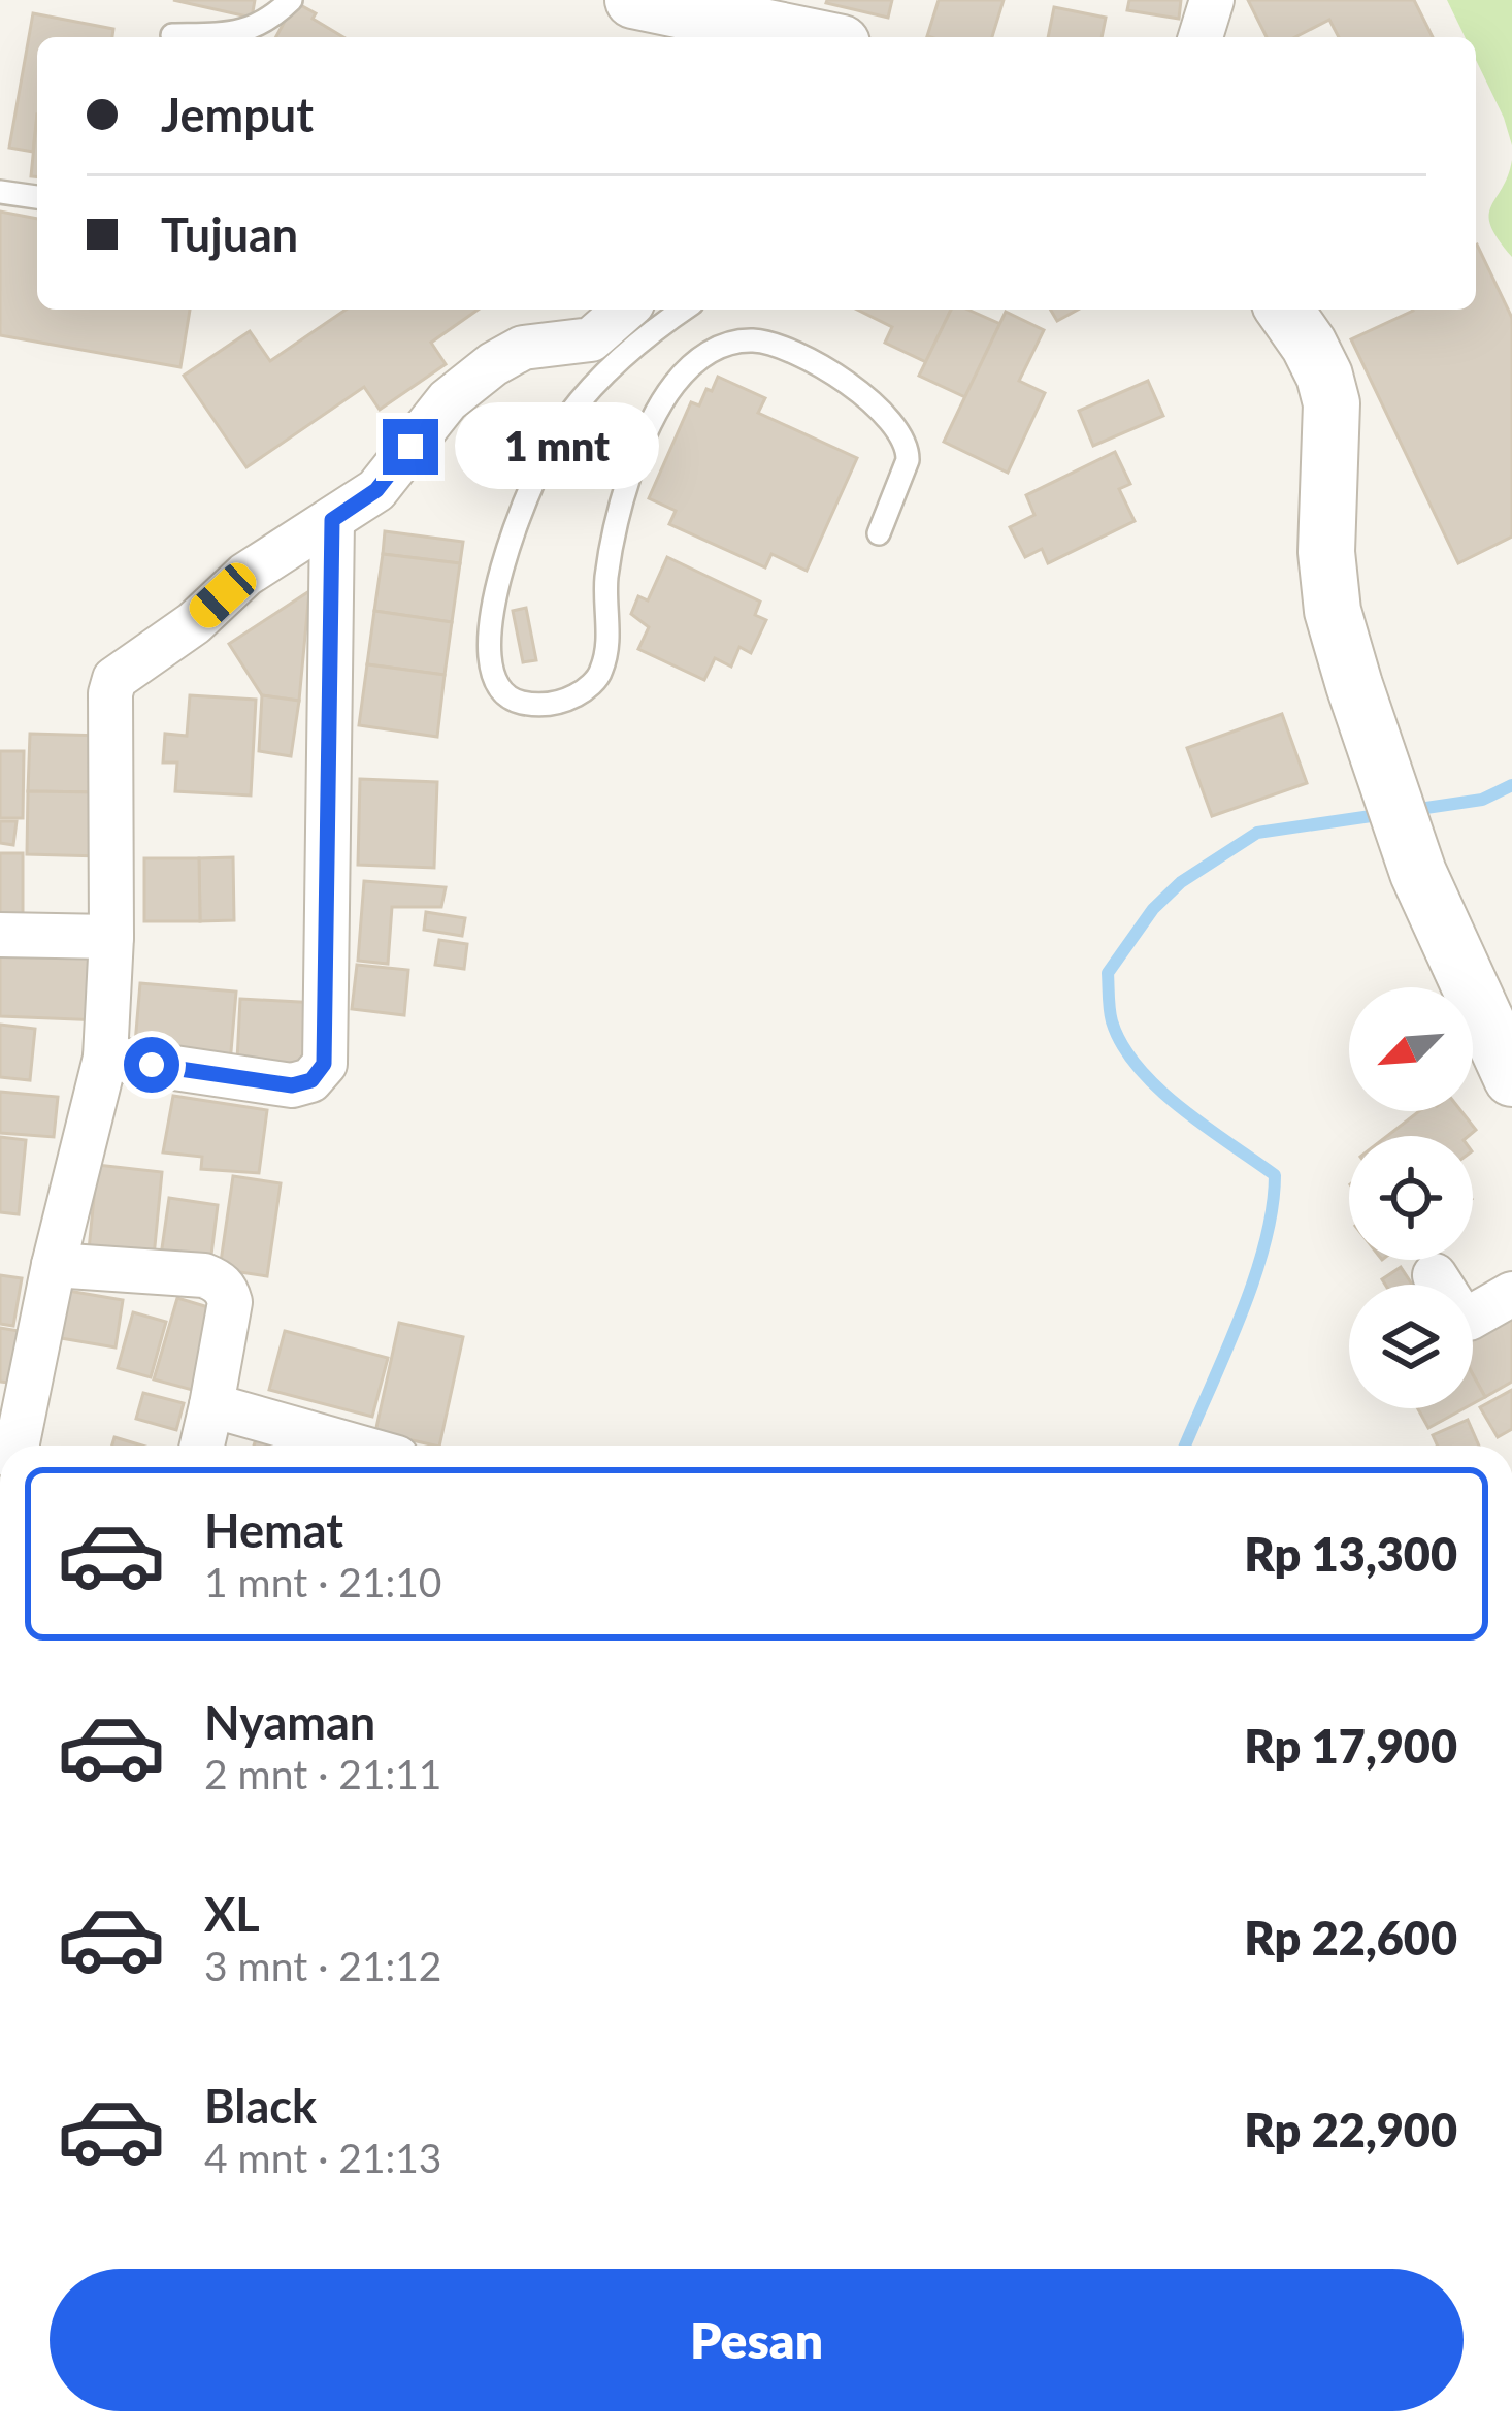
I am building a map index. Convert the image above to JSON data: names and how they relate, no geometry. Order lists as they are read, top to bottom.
{
  "north": "bottom left",
  "page": {
    "banner": ["Jemput", "Tujuan"],
    "bubble": "1 mnt",
    "list": [
      {
        "name": "Hemat",
        "note": "1 mnt · 21:10",
        "value": "Rp 13,300"
      },
      {
        "name": "Nyaman",
        "note": "2 mnt · 21:11",
        "value": "Rp 17,900"
      },
      {
        "name": "XL",
        "note": "3 mnt · 21:12",
        "value": "Rp 22,600"
      },
      {
        "name": "Black",
        "note": "4 mnt · 21:13",
        "value": "Rp 22,900"
      }
    ],
    "buttons": "Pesan"
  }
}
